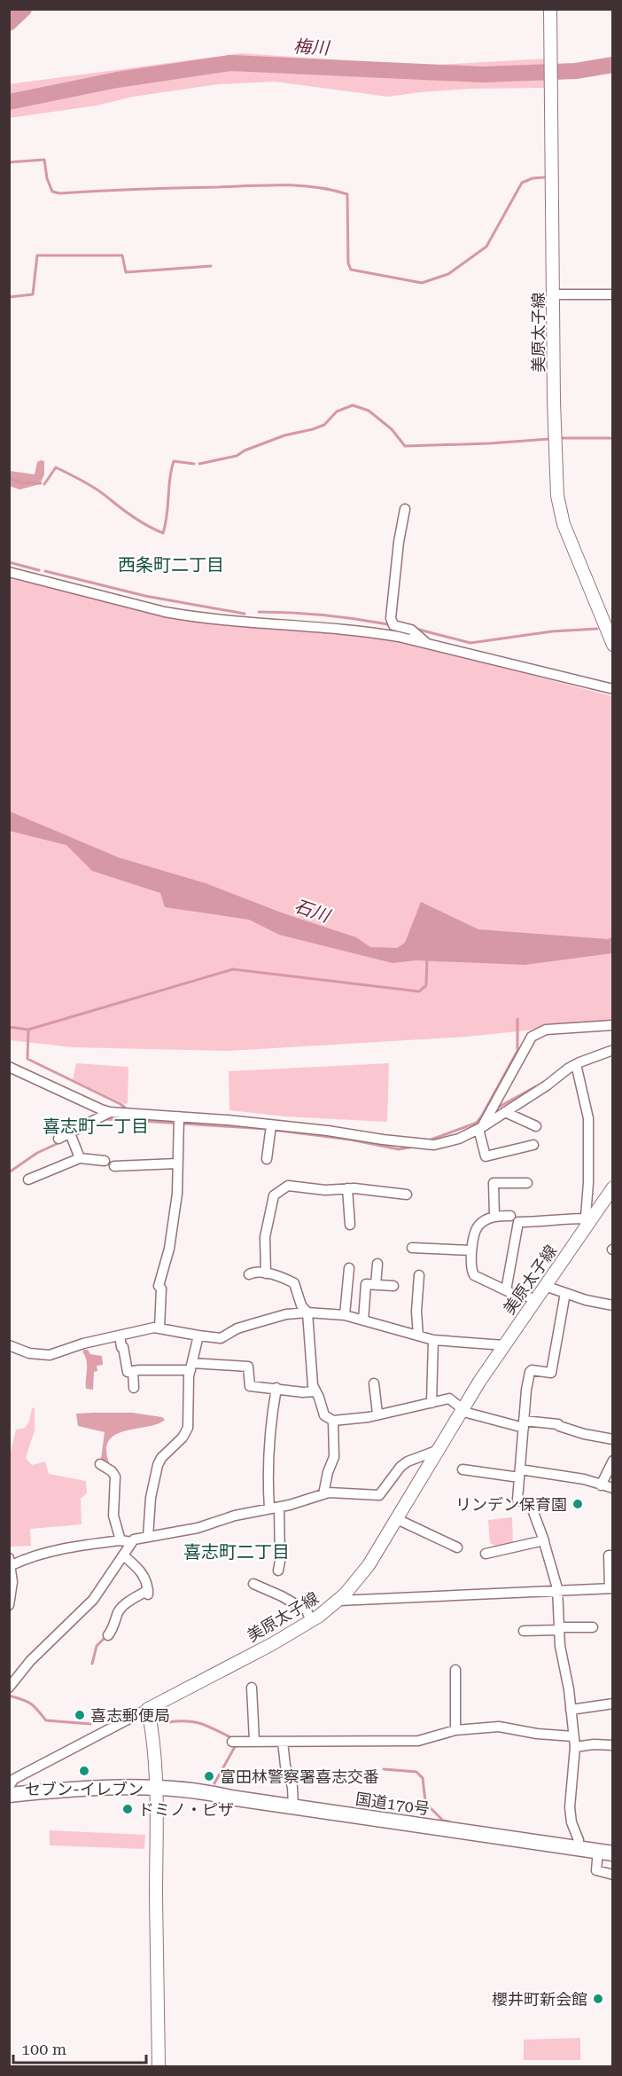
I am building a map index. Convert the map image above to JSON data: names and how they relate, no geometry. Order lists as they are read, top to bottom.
{
  "streets": {
    "highway": ["国道170号"],
    "main road": ["美原太子線"]
  },
  "districts": ["西条町二丁目", "喜志町一丁目", "喜志町二丁目"],
  "water": ["梅川", "石川"],
  "places": [
    "リンデン保育園",
    "喜志郵便局",
    "セブン-イレブン",
    "富田林警察署喜志交番",
    "ドミノ・ピザ",
    "櫻井町新会館"
  ],
  "scale_bar": "100 m"
}
